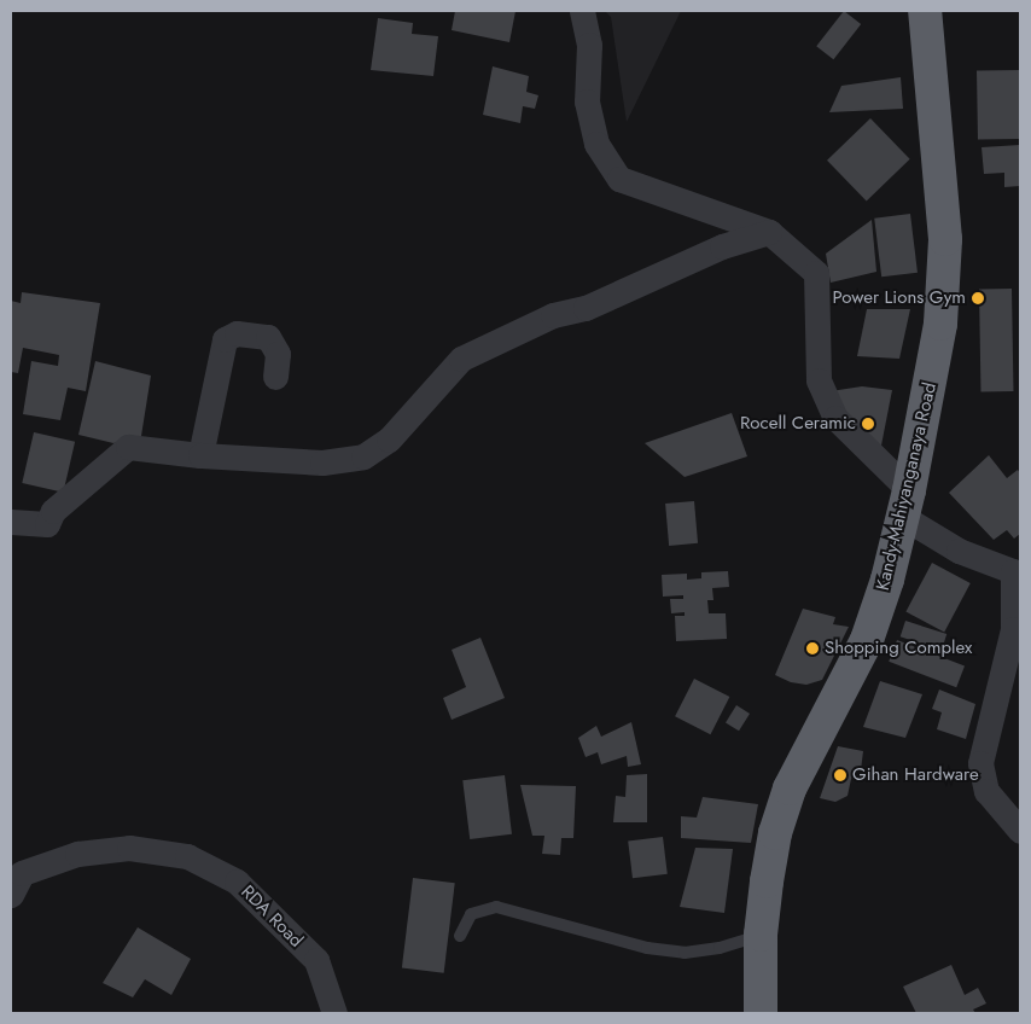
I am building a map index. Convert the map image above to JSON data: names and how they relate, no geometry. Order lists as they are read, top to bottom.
{
  "streets": {
    "highway": ["Kandy-Mahiyanganaya Road"],
    "street": ["RDA Road"]
  },
  "places": [
    "Power Lions Gym",
    "Rocell Ceramic",
    "Shopping Complex",
    "Gihan Hardware"
  ]
}
